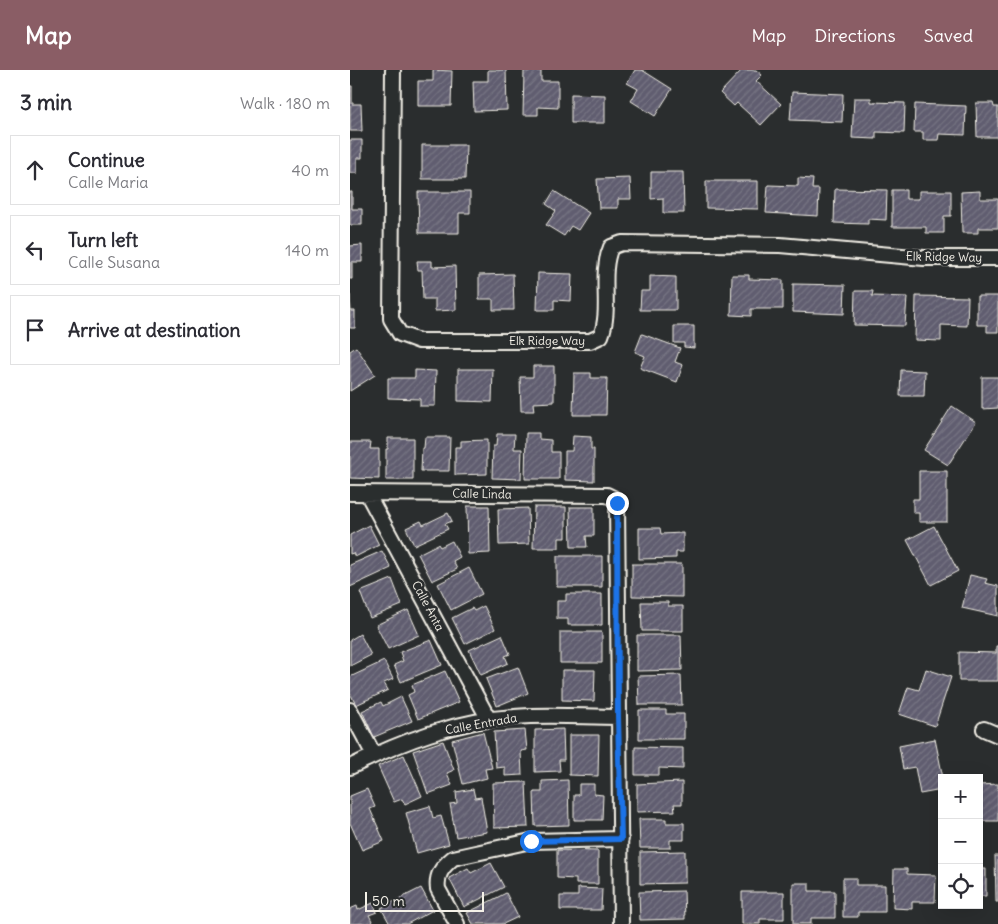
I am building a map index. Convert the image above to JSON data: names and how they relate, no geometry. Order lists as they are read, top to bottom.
{
  "streets": {
    "street": [
      "Elk Ridge Way",
      "Calle Linda",
      "Calle Anta",
      "Calle Entrada"
    ]
  },
  "crossings": [
    ["Calle Linda", "Calle Anta"],
    ["Calle Linda", "Calle Entrada"],
    ["Calle Anta", "Calle Entrada"]
  ],
  "scale_bar": "50 m",
  "page": {
    "header": "Map",
    "nav": ["Map", "Directions", "Saved"],
    "heading": ["3 min", "Walk · 180 m"],
    "list": [
      ["Continue", "Calle Maria", "40 m"],
      ["Turn left", "Calle Susana", "140 m"],
      "Arrive at destination"
    ],
    "map_buttons": ["+", "−"],
    "scale": "50 m"
  }
}
